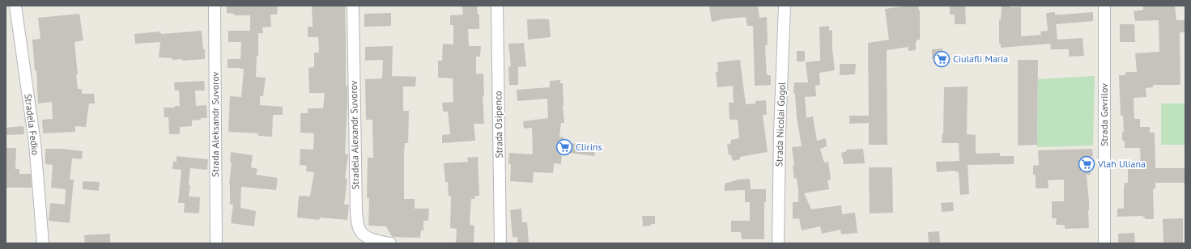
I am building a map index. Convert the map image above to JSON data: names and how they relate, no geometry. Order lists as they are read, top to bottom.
{
  "streets": {
    "street": [
      "Strada Gavrilov",
      "Stradela Fedko",
      "Strada Aleksandr Suvorov",
      "Strada Osipenco",
      "Strada Nicolai Gogol",
      "Stradela Alexandr Suvorov"
    ]
  },
  "places": {
    "supermarket": ["Ciulafli Maria", "Clirins", "Vlah Uliana"]
  }
}
